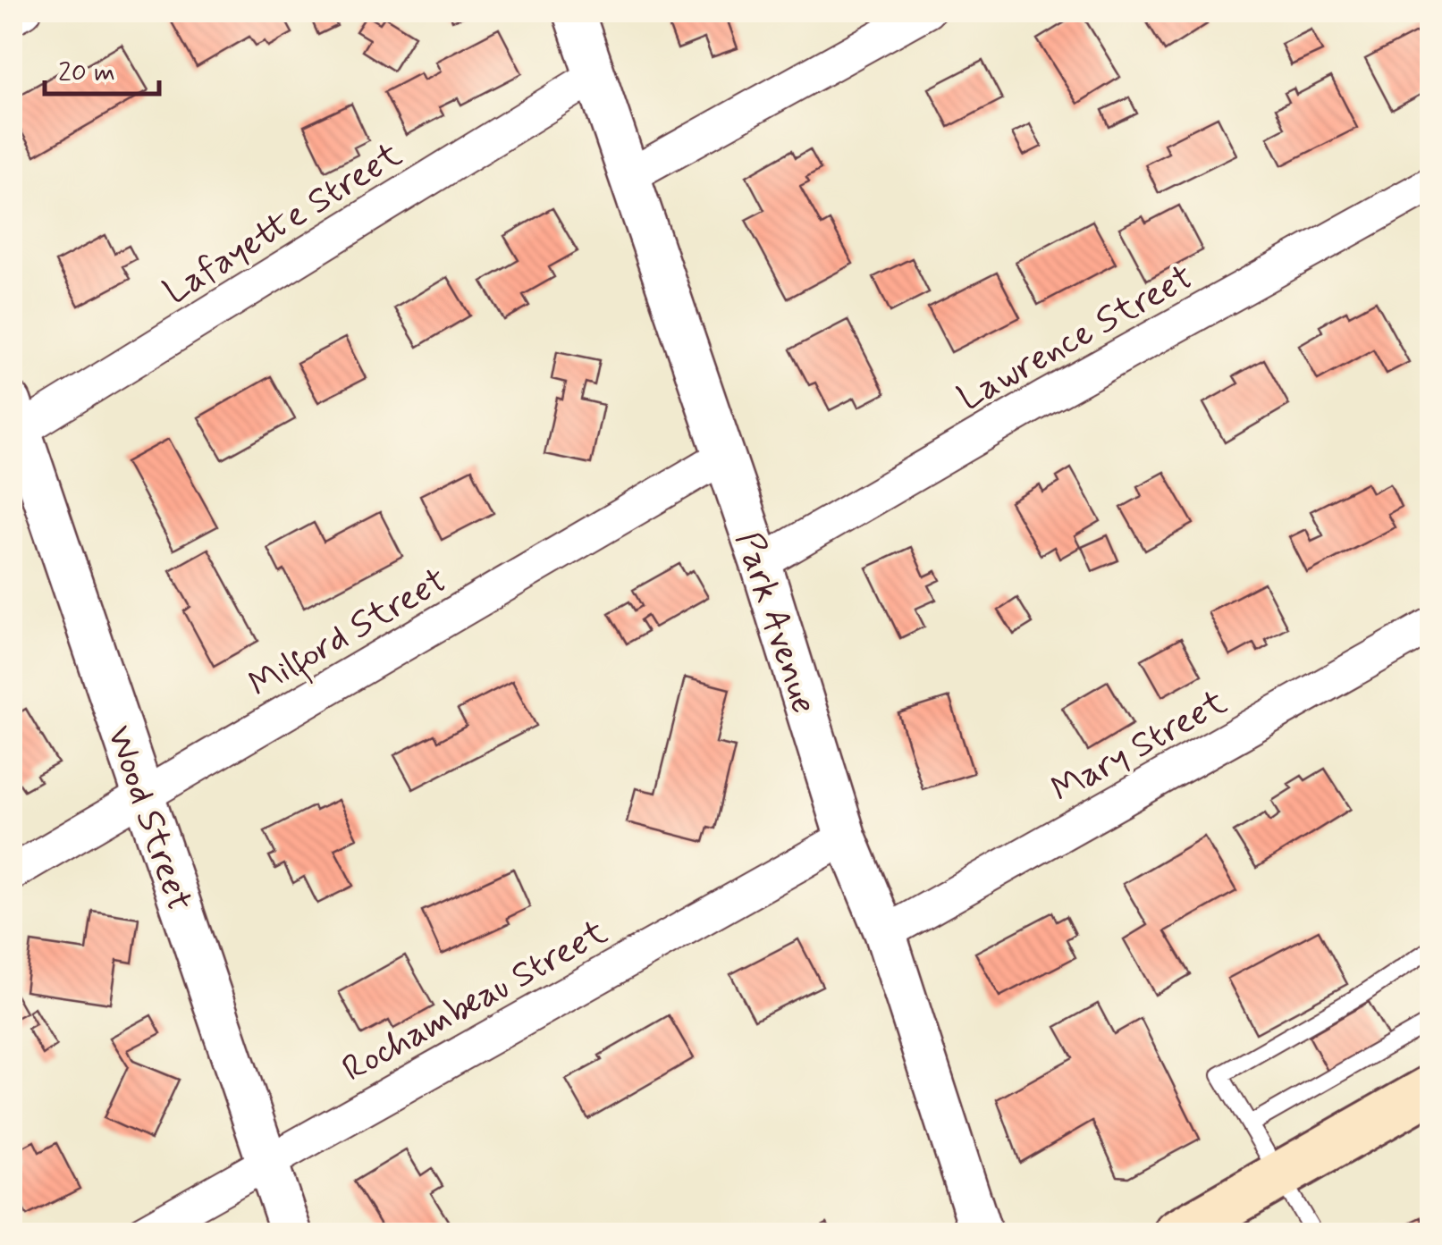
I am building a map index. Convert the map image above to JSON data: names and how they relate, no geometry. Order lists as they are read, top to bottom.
{
  "streets": {
    "street": [
      "Lafayette Street",
      "Lawrence Street",
      "Park Avenue",
      "Milford Street",
      "Mary Street",
      "Wood Street",
      "Rochambeau Street"
    ]
  },
  "crossings": [
    ["Lafayette Street", "Park Avenue"],
    ["Lafayette Street", "Wood Street"],
    ["Lawrence Street", "Park Avenue"],
    ["Park Avenue", "Milford Street"],
    ["Park Avenue", "Mary Street"],
    ["Park Avenue", "Rochambeau Street"],
    ["Milford Street", "Wood Street"],
    ["Wood Street", "Rochambeau Street"]
  ],
  "scale_bar": "20 m"
}
